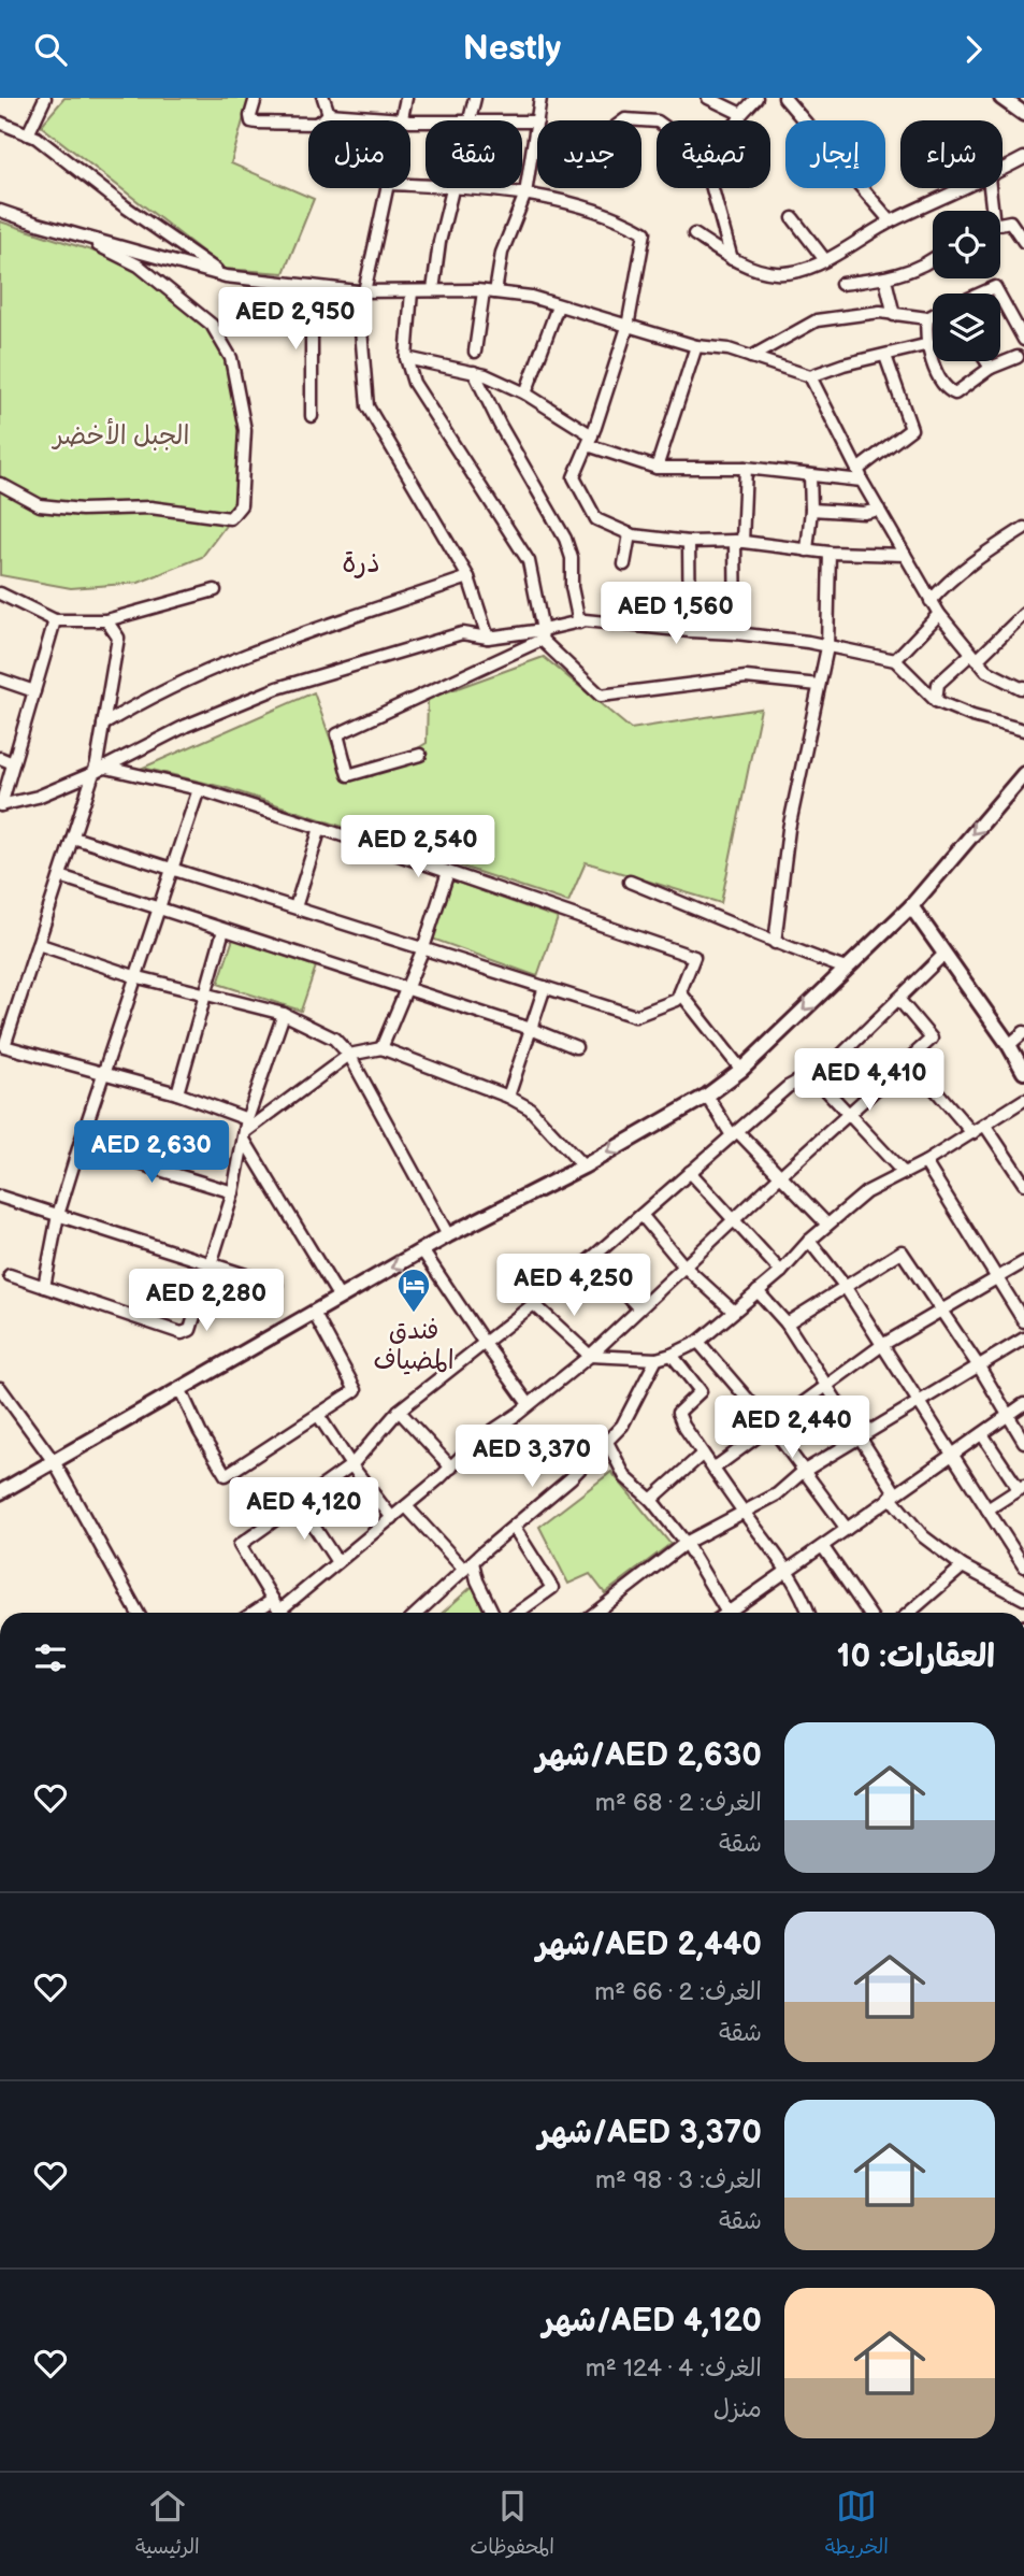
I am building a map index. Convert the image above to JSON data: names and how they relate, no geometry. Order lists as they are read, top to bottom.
{
  "districts": ["ذرة"],
  "parks": ["الجبل الأخضر"],
  "places": {
    "hotel": ["فندق المضياف"]
  },
  "page": {
    "header": "Nestly",
    "chip": [
      "شراء",
      "إيجار",
      "تصفية",
      "جديد",
      "شقة",
      "منزل"
    ],
    "price": [
      "AED 2,950",
      "AED 1,560",
      "AED 2,540",
      "AED 4,410",
      "AED 2,630",
      "AED 4,250",
      "AED 2,280",
      "AED 2,440",
      "AED 3,370",
      "AED 4,120"
    ],
    "heading": "العقارات: 10",
    "list": [
      {
        "name": "AED 2,630/شهر",
        "note": "الغرف: 2 · 68 m² · شقة"
      },
      {
        "name": "AED 2,440/شهر",
        "note": "الغرف: 2 · 66 m² · شقة"
      },
      {
        "name": "AED 3,370/شهر",
        "note": "الغرف: 3 · 98 m² · شقة"
      },
      {
        "name": "AED 4,120/شهر",
        "note": "الغرف: 4 · 124 m² · منزل"
      }
    ],
    "tabs": ["الخريطة", "المحفوظات", "الرئيسية"]
  }
}
